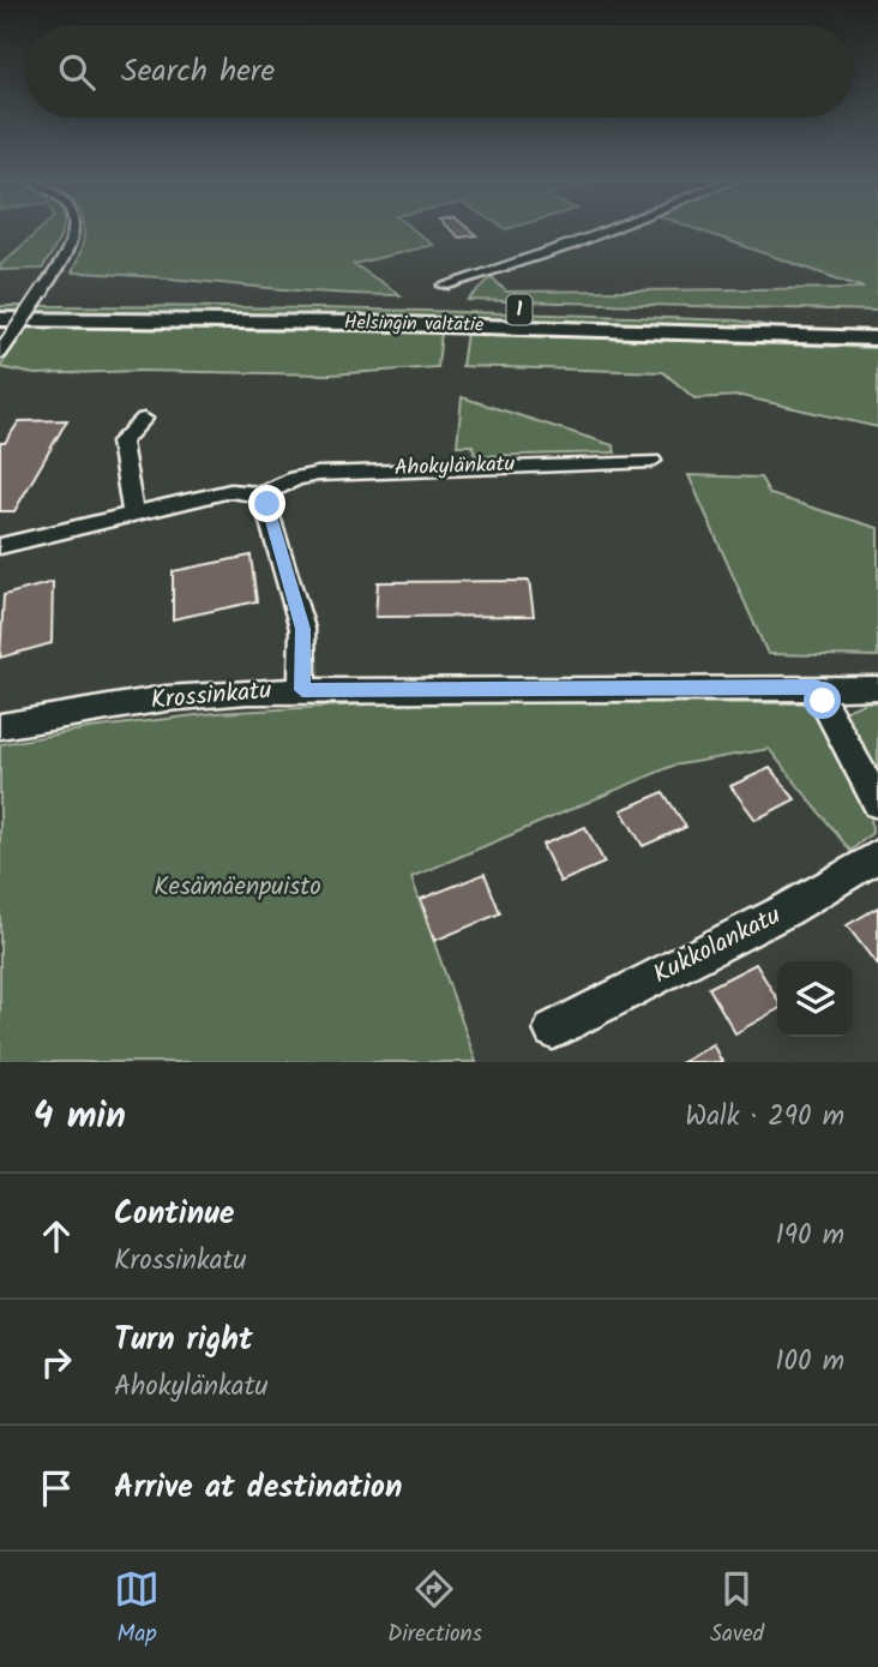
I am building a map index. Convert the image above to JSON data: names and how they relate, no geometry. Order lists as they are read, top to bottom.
{
  "streets": {
    "highway": ["1", "Helsingin valtatie"],
    "street": ["Ahokylänkatu", "Krossinkatu", "Kukkolankatu"]
  },
  "parks": ["Kesämäenpuisto"],
  "page": {
    "search": "Search here",
    "heading": ["4 min", "Walk · 290 m"],
    "list": [
      ["Continue", "Krossinkatu", "190 m"],
      ["Turn right", "Ahokylänkatu", "100 m"],
      "Arrive at destination"
    ],
    "nav": ["Map", "Directions", "Saved"]
  }
}
